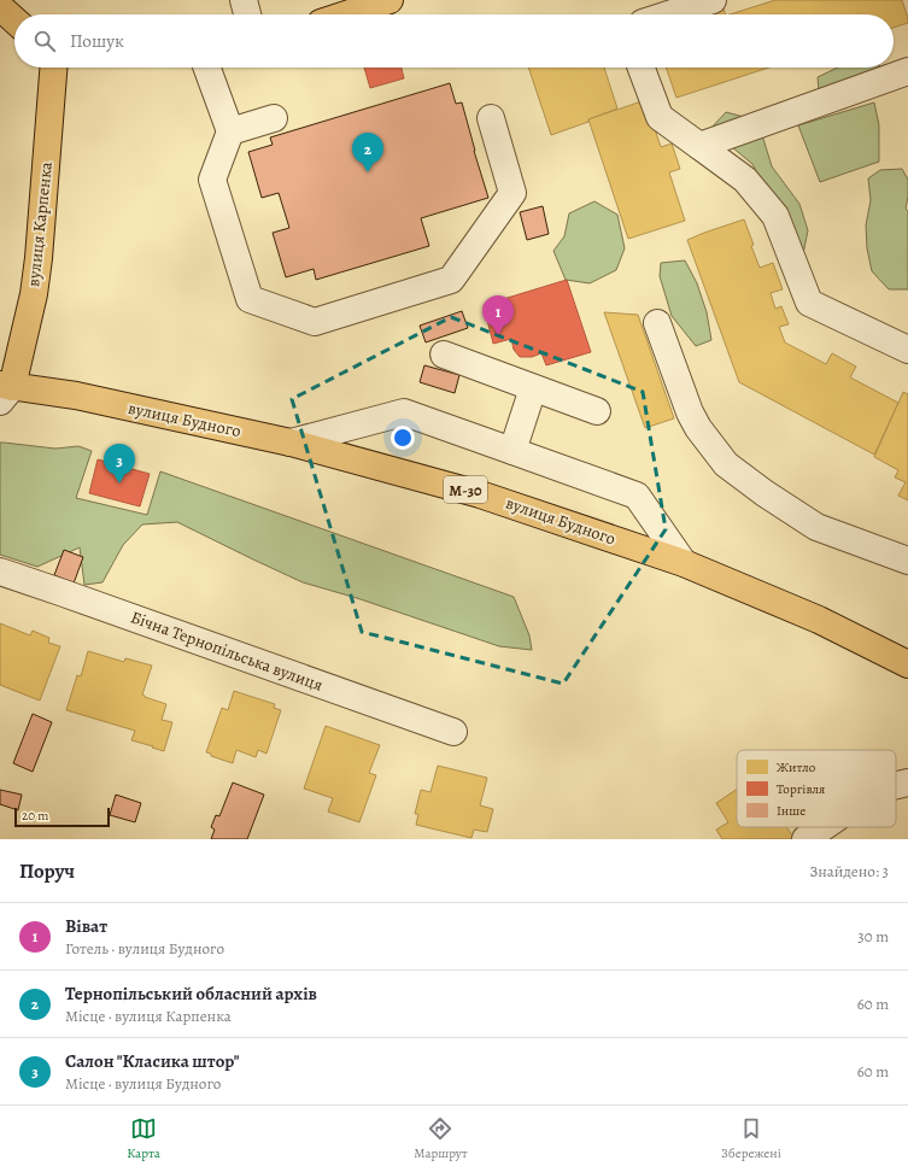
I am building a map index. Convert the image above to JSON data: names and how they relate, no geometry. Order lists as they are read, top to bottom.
{
  "streets": {
    "main road": ["вулиця Карпенка", "вулиця Будного", "М-30"],
    "street": ["Бічна Тернопільська вулиця"]
  },
  "crossings": [
    ["вулиця Карпенка", "вулиця Будного"]
  ],
  "legend": ["Житло", "Торгівля", "Інше"],
  "scale_bar": "20 m",
  "page": {
    "search": "Пошук",
    "pins": ["2", "1", "3"],
    "scale": "20 m",
    "heading": ["Поруч", "Знайдено: 3"],
    "list": [
      {
        "mark": "1",
        "name": "Віват",
        "note": "Готель · вулиця Будного",
        "value": "30 m"
      },
      {
        "mark": "2",
        "name": "Тернопільський обласний архів",
        "note": "Місце · вулиця Карпенка",
        "value": "60 m"
      },
      {
        "mark": "3",
        "name": "Салон \"Класика штор\"",
        "note": "Місце · вулиця Будного",
        "value": "60 m"
      }
    ],
    "nav": ["Карта", "Маршрут", "Збережені"]
  }
}
